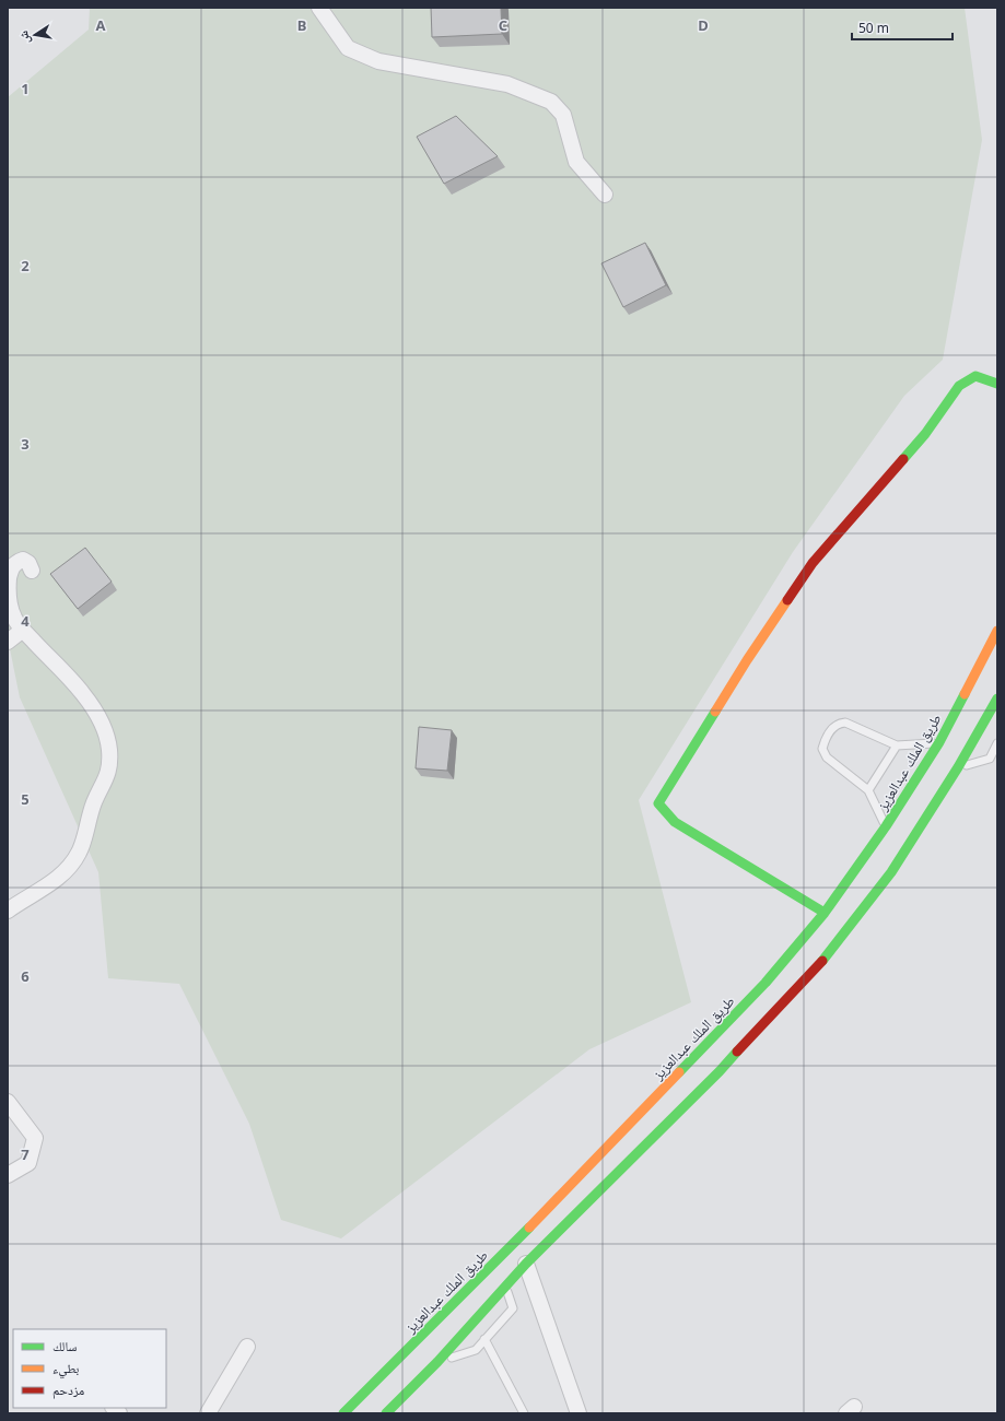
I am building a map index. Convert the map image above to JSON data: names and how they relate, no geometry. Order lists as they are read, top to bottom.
{
  "streets": {
    "main road": ["طريق الملك عبدالعزيز"]
  },
  "legend": ["سالك", "بطيء", "مزدحم"],
  "scale_bar": "50 m",
  "north": "left",
  "grid": {
    "columns": [
      "A",
      "B",
      "C",
      "D"
    ],
    "rows": [
      "1",
      "2",
      "3",
      "4",
      "5",
      "6",
      "7"
    ]
  }
}
